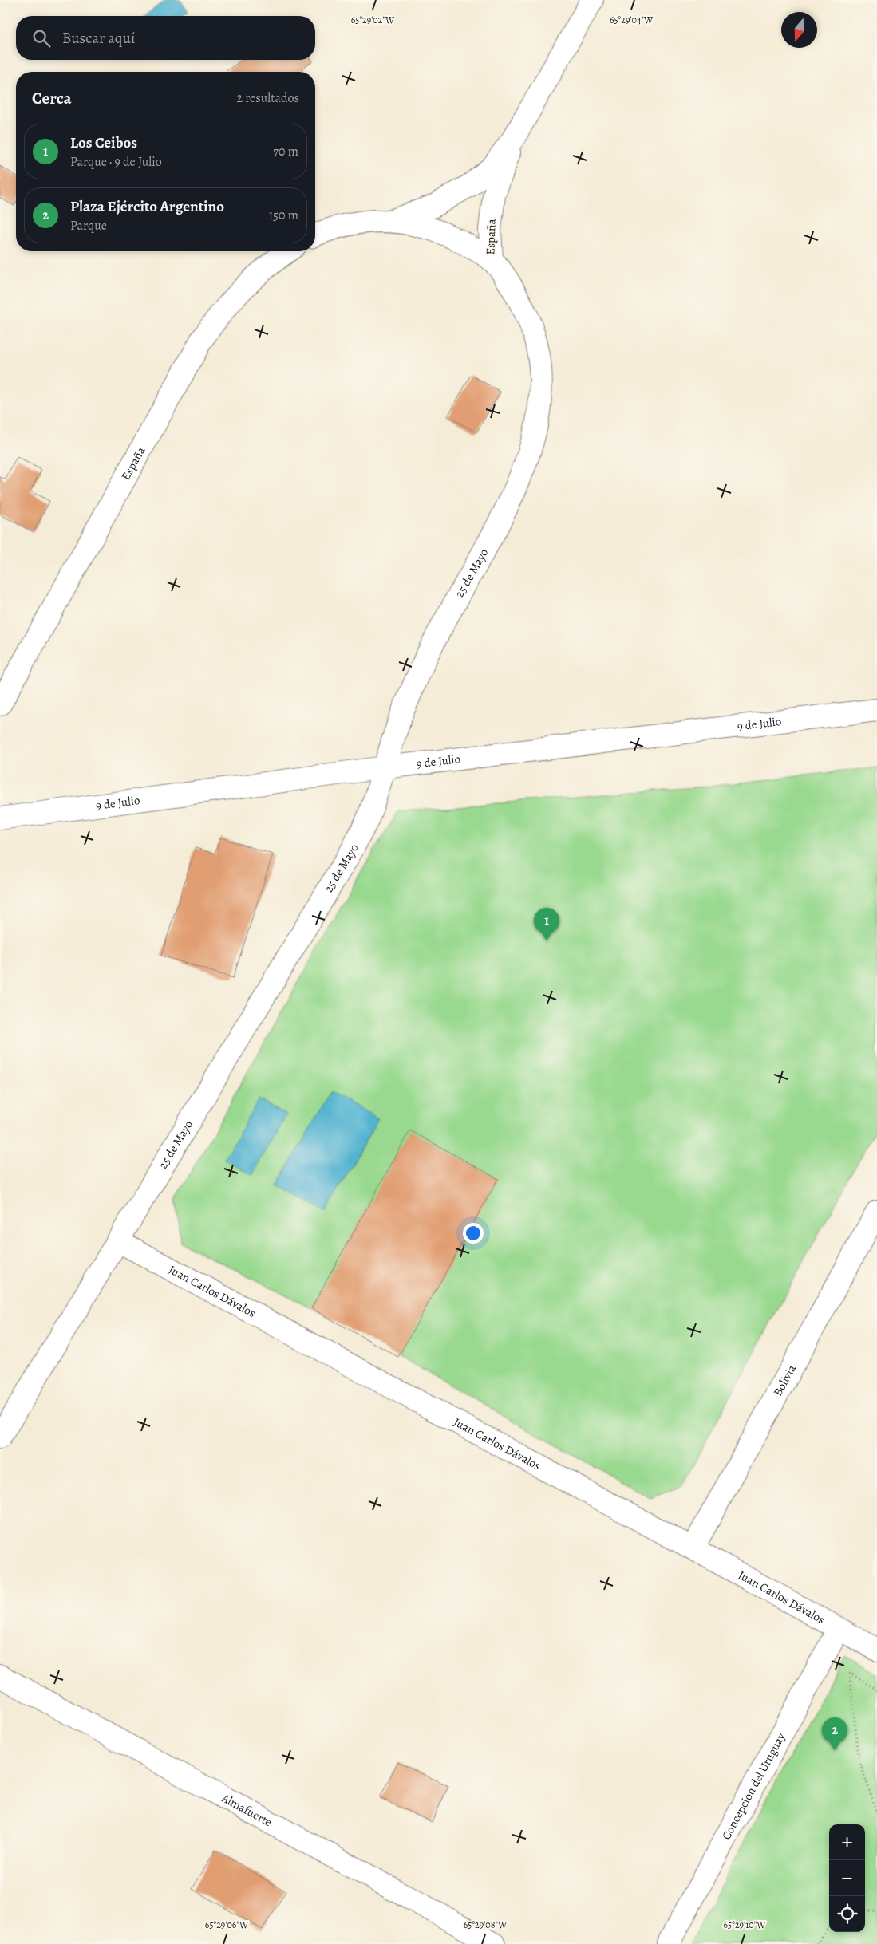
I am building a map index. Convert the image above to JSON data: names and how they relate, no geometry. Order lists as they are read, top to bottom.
{
  "streets": {
    "street": [
      "España",
      "25 de Mayo",
      "9 de Julio",
      "Juan Carlos Dávalos",
      "Bolivia",
      "Concepción del Uruguay",
      "Almafuerte"
    ]
  },
  "crossings": [
    ["España", "25 de Mayo"],
    ["25 de Mayo", "9 de Julio"],
    ["25 de Mayo", "Juan Carlos Dávalos"],
    ["Juan Carlos Dávalos", "Bolivia"],
    ["Juan Carlos Dávalos", "Concepción del Uruguay"]
  ],
  "north": "bottom",
  "page": {
    "search": "Buscar aquí",
    "heading": ["Cerca", "2 resultados"],
    "list": [
      {
        "mark": "1",
        "name": "Los Ceibos",
        "note": "Parque · 9 de Julio",
        "value": "70 m"
      },
      {
        "mark": "2",
        "name": "Plaza Ejército Argentino",
        "note": "Parque",
        "value": "150 m"
      }
    ],
    "pins": ["1", "2"],
    "map_buttons": ["+", "−"]
  },
  "coordinates": [
    "65°29'02\"W",
    "65°29'04\"W",
    "65°29'06\"W",
    "65°29'08\"W",
    "65°29'10\"W"
  ]
}
